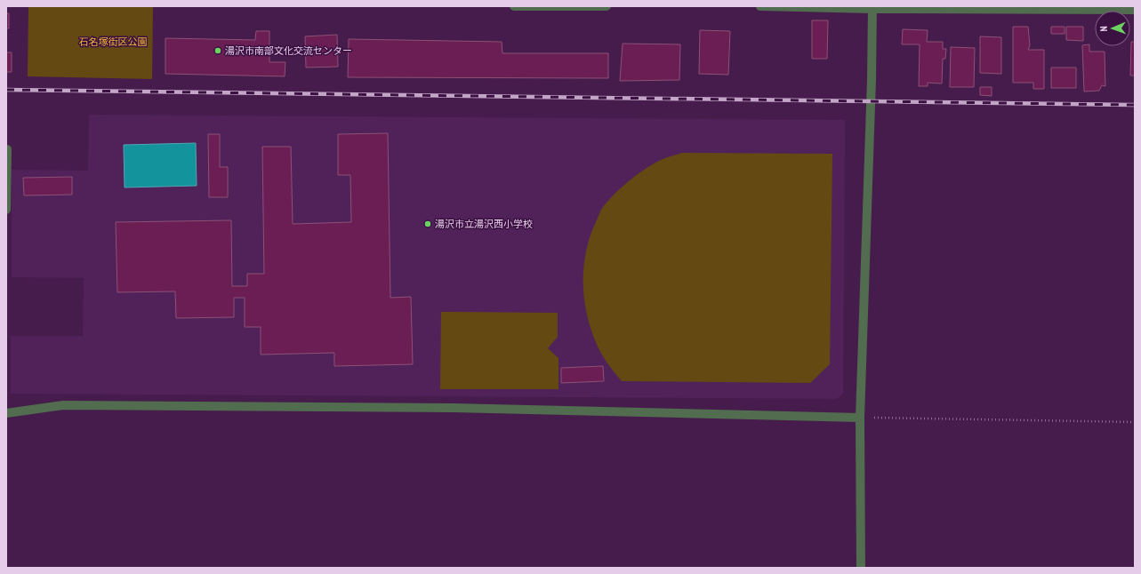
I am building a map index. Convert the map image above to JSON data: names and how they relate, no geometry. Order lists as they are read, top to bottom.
{
  "parks": ["石名塚街区公園"],
  "places": ["湯沢市南部文化交流センター", "湯沢市立湯沢西小学校"],
  "north": "left"
}
